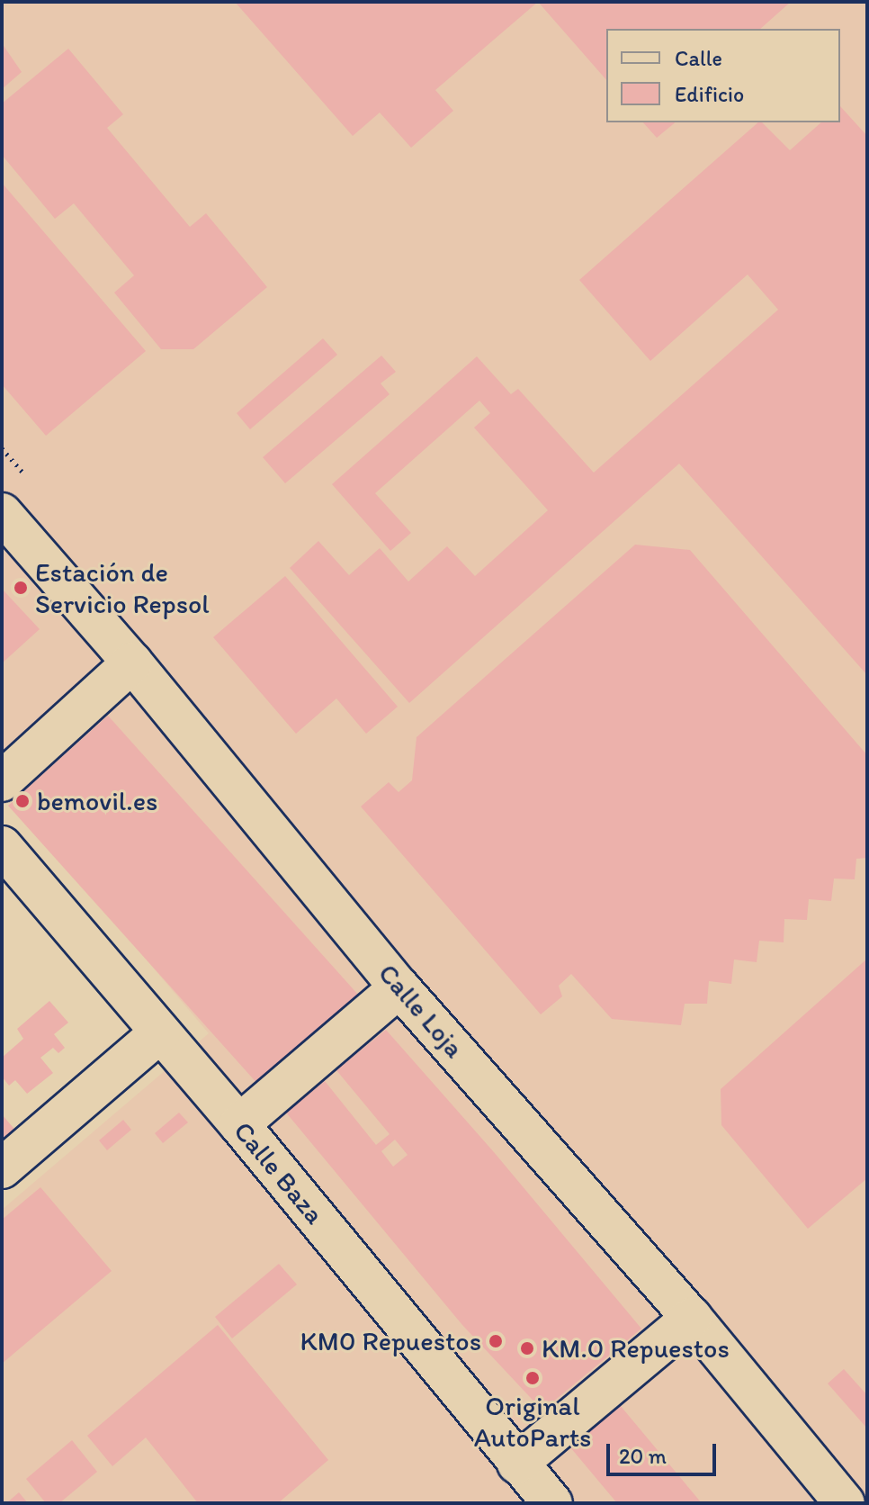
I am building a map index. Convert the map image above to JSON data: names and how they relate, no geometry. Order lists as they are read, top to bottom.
{
  "streets": {
    "street": ["Calle Loja", "Calle Baza"]
  },
  "places": [
    "Estación de Servicio Repsol",
    "bemovil.es",
    "KM0 Repuestos",
    "KM.0 Repuestos",
    "Original AutoParts"
  ],
  "legend": ["Calle", "Edificio"],
  "scale_bar": "20 m"
}
